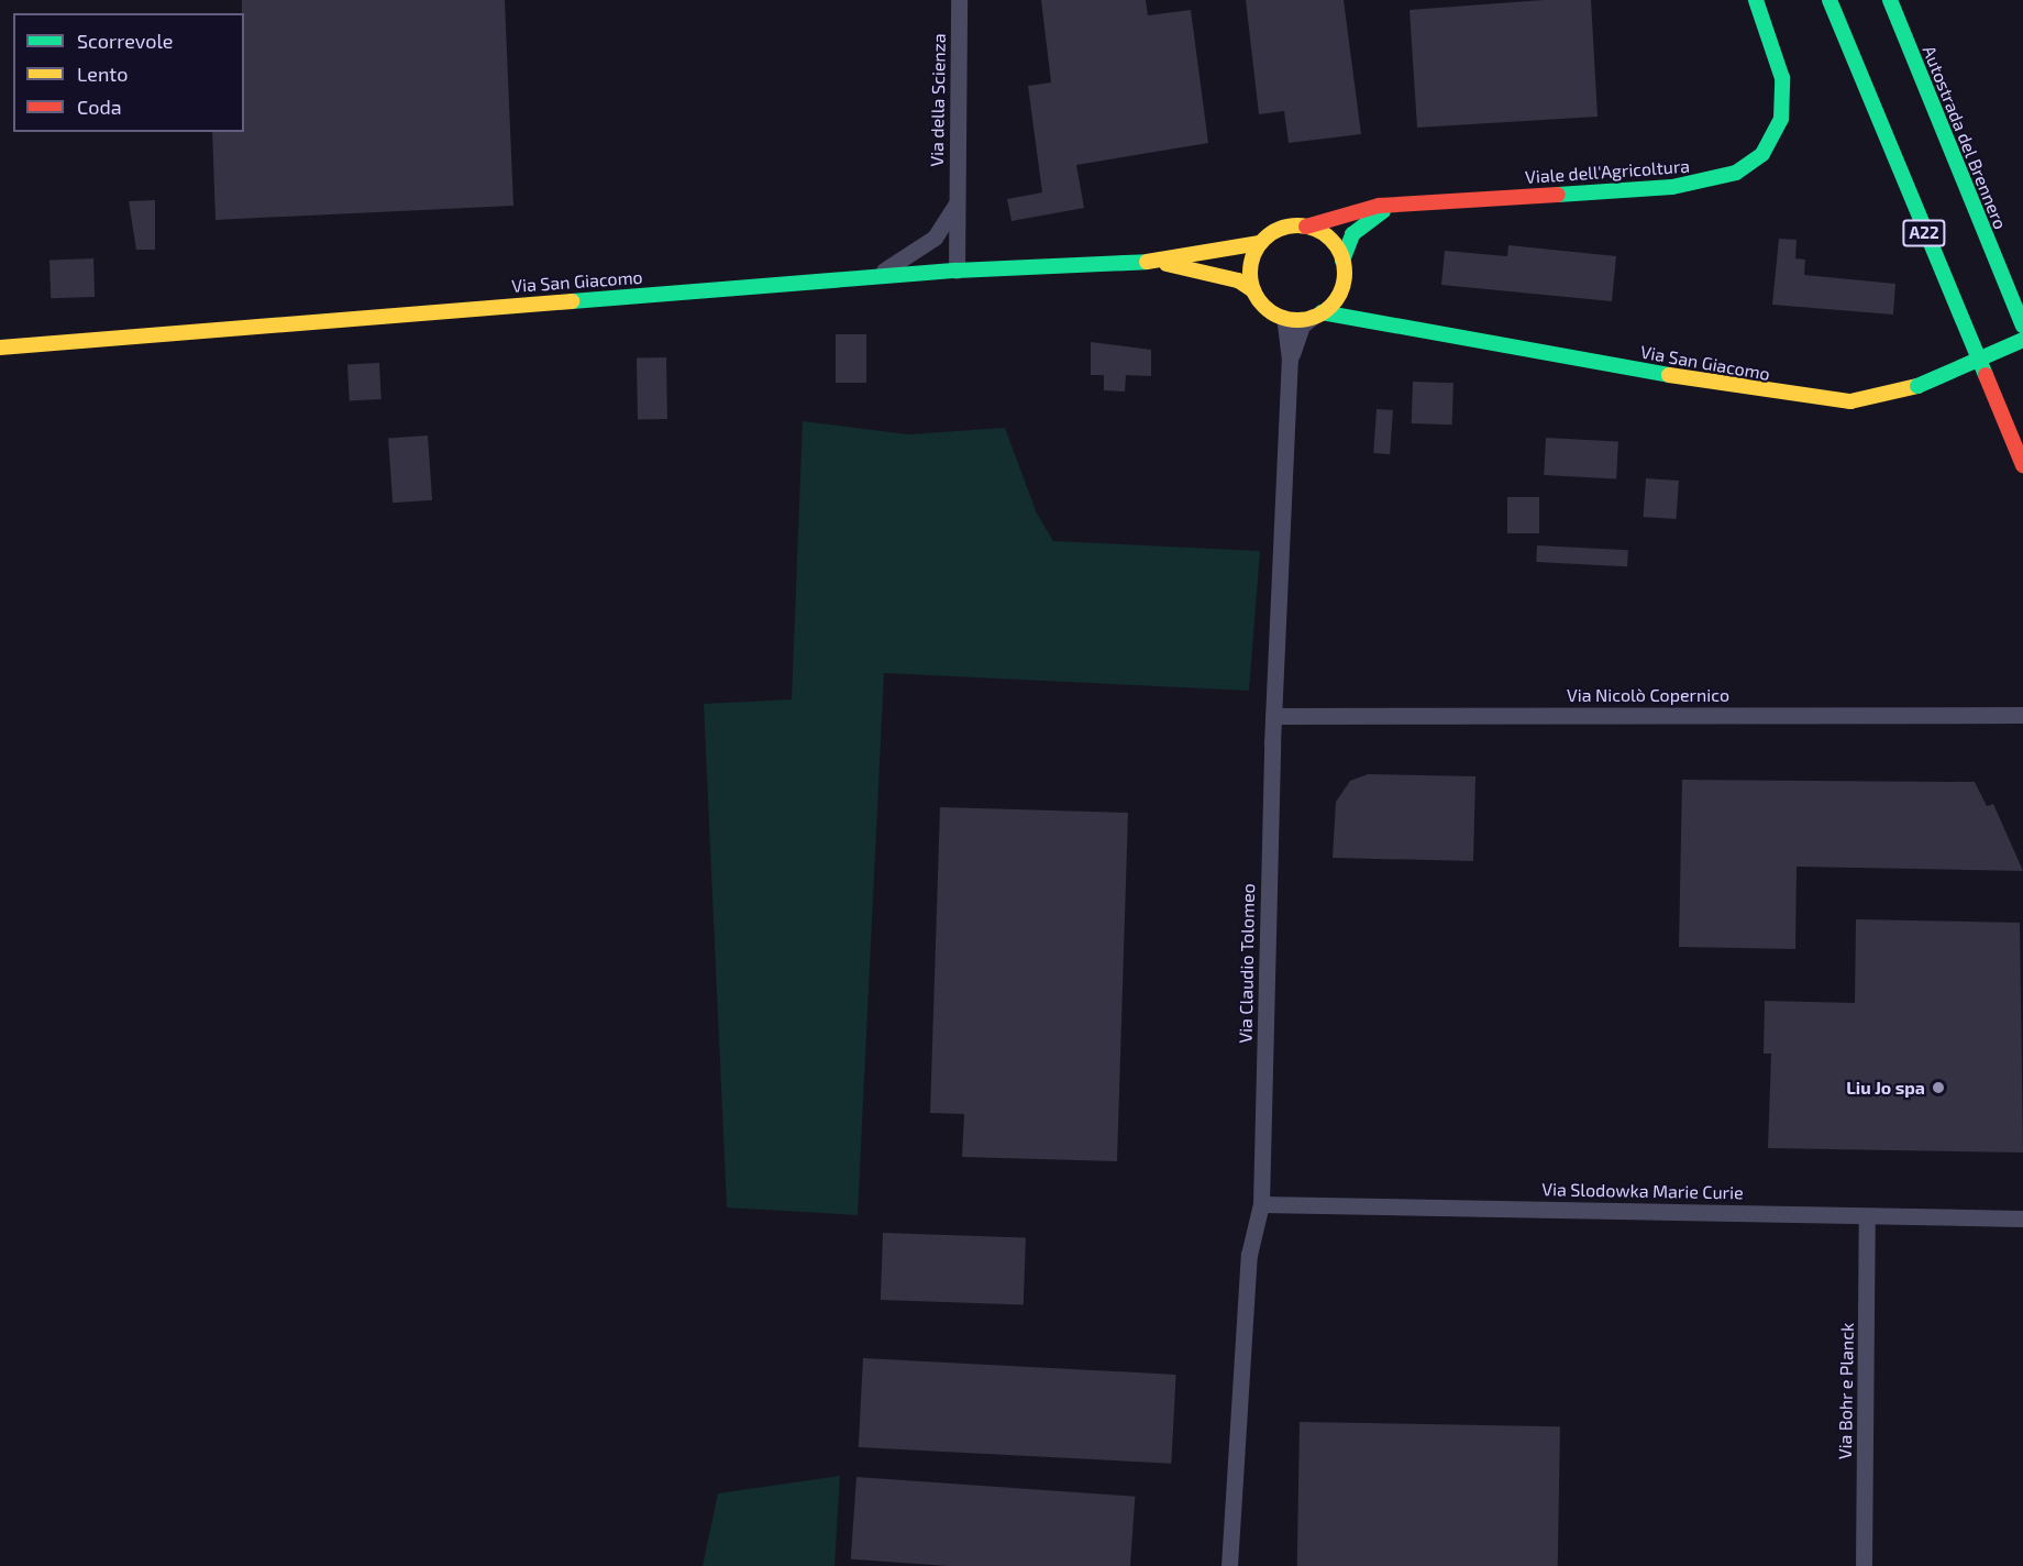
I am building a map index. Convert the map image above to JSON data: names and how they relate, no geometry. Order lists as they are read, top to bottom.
{
  "streets": {
    "main road": [
      "Autostrada del Brennero",
      "Viale dell'Agricoltura",
      "A22",
      "Via San Giacomo"
    ],
    "street": [
      "Via della Scienza",
      "Via Nicolò Copernico",
      "Via Claudio Tolomeo",
      "Via Slodowka Marie Curie",
      "Via Bohr e Planck"
    ]
  },
  "crossings": [
    ["Via della Scienza", "Via San Giacomo"],
    ["Viale dell'Agricoltura", "Via San Giacomo"],
    ["Viale dell'Agricoltura", "Via Claudio Tolomeo"],
    ["Via San Giacomo", "Via Claudio Tolomeo"],
    ["Via Nicolò Copernico", "Via Claudio Tolomeo"],
    ["Via Claudio Tolomeo", "Via Slodowka Marie Curie"],
    ["Via Slodowka Marie Curie", "Via Bohr e Planck"]
  ],
  "places": ["Liu Jo spa"],
  "legend": ["Scorrevole", "Lento", "Coda"]
}
